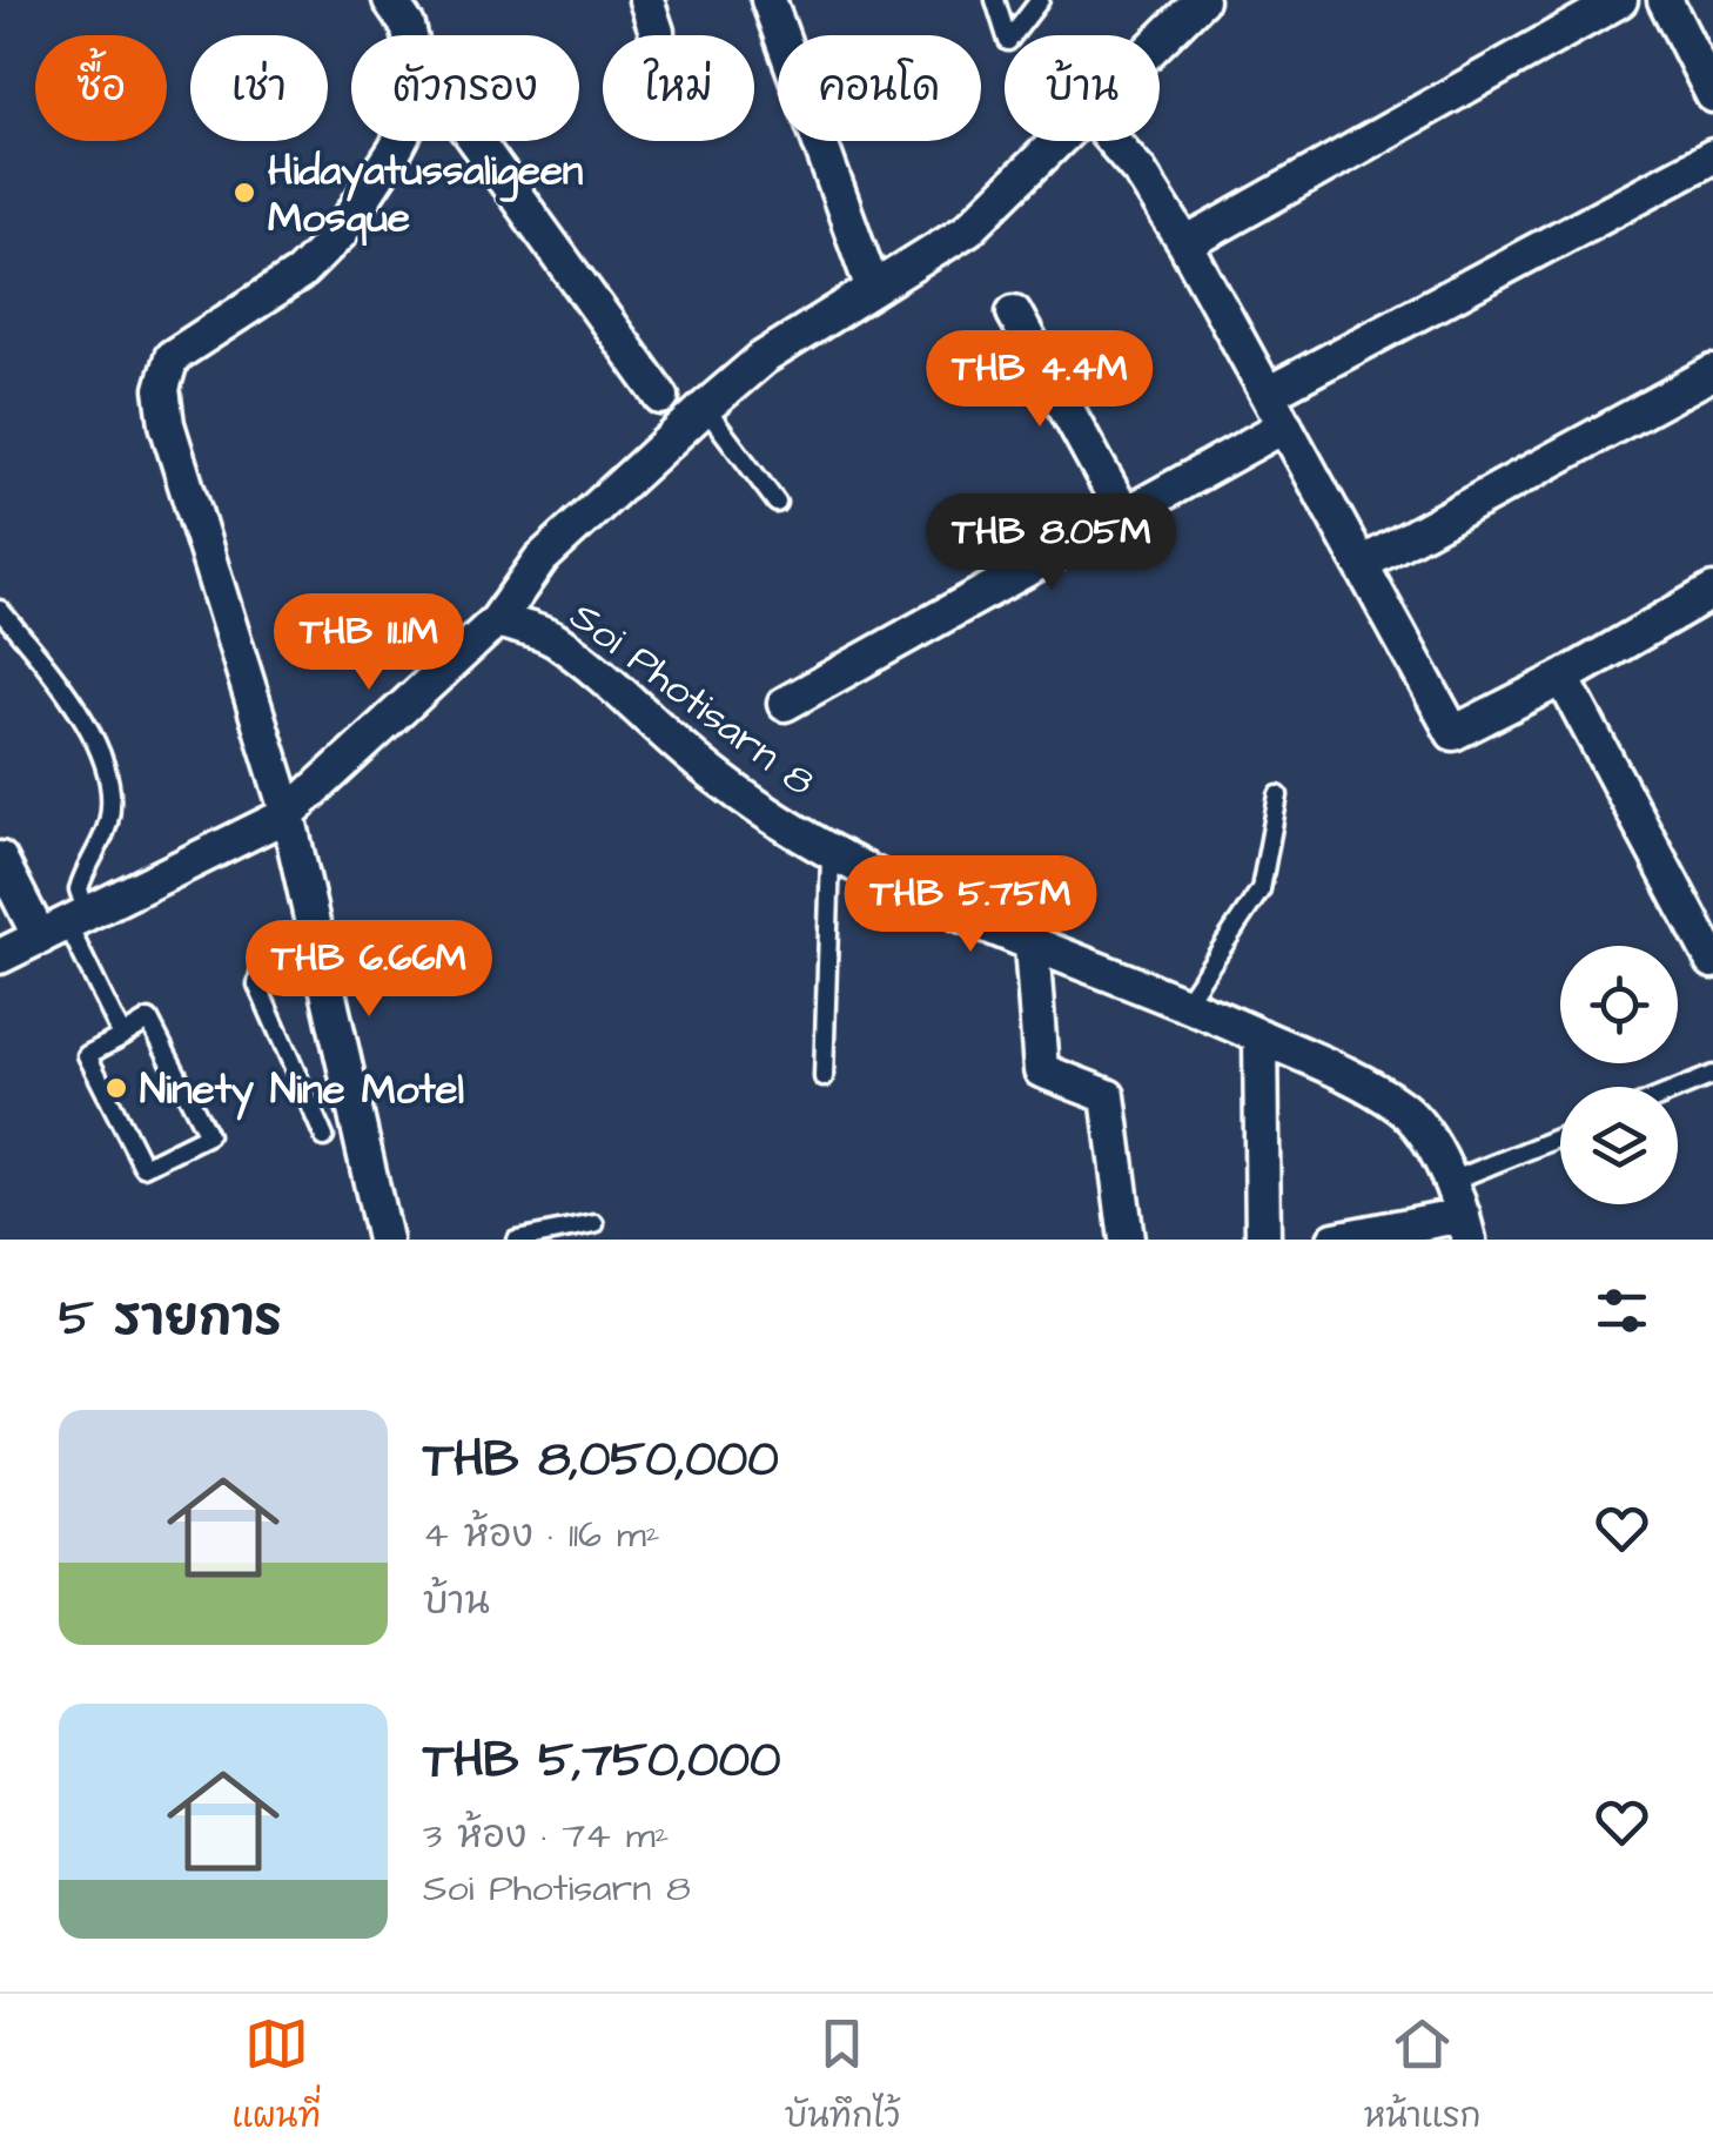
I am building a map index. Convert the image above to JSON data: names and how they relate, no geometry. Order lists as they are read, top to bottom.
{
  "streets": {
    "street": ["Soi Photisarn 8"]
  },
  "places": ["Hidayatussaligeen Mosque", "Ninety Nine Motel"],
  "page": {
    "chip": [
      "ซื้อ",
      "เช่า",
      "ตัวกรอง",
      "ใหม่",
      "คอนโด",
      "บ้าน"
    ],
    "price": [
      "THB 4.4M",
      "THB 8.05M",
      "THB 11.1M",
      "THB 5.75M",
      "THB 6.66M"
    ],
    "heading": "5 รายการ",
    "list": [
      {
        "name": "THB 8,050,000",
        "note": "4 ห้อง · 116 m² · บ้าน"
      },
      {
        "name": "THB 5,750,000",
        "note": "3 ห้อง · 74 m² · Soi Photisarn 8"
      }
    ],
    "tabs": ["แผนที่", "บันทึกไว้", "หน้าแรก"]
  }
}
